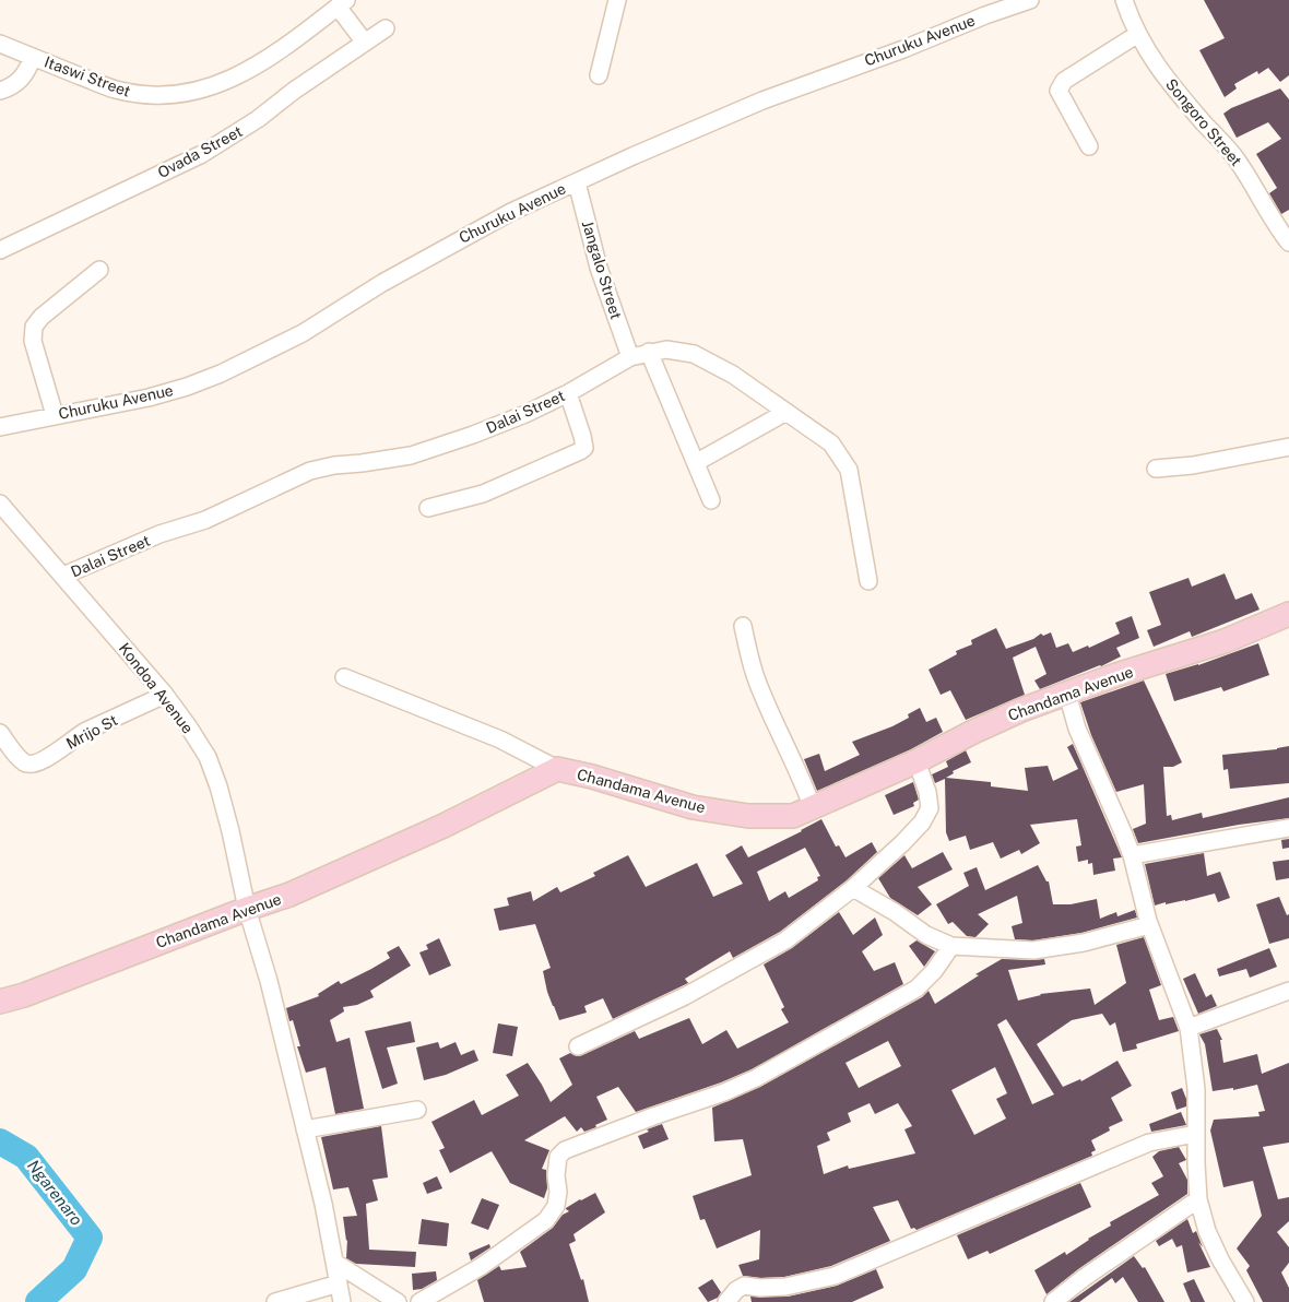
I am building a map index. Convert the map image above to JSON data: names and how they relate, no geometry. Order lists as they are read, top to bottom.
{
  "streets": {
    "street": [
      "Churuku Avenue",
      "Itaswi Street",
      "Songoro Street",
      "Ovada Street",
      "Jangalo Street",
      "Dalai Street",
      "Kondoa Avenue",
      "Chandama Avenue",
      "Mrijo St"
    ]
  },
  "crossings": [
    ["Churuku Avenue", "Jangalo Street"],
    ["Jangalo Street", "Dalai Street"],
    ["Dalai Street", "Kondoa Avenue"],
    ["Kondoa Avenue", "Chandama Avenue"],
    ["Kondoa Avenue", "Mrijo St"]
  ],
  "water": ["Ngarenaro"]
}
